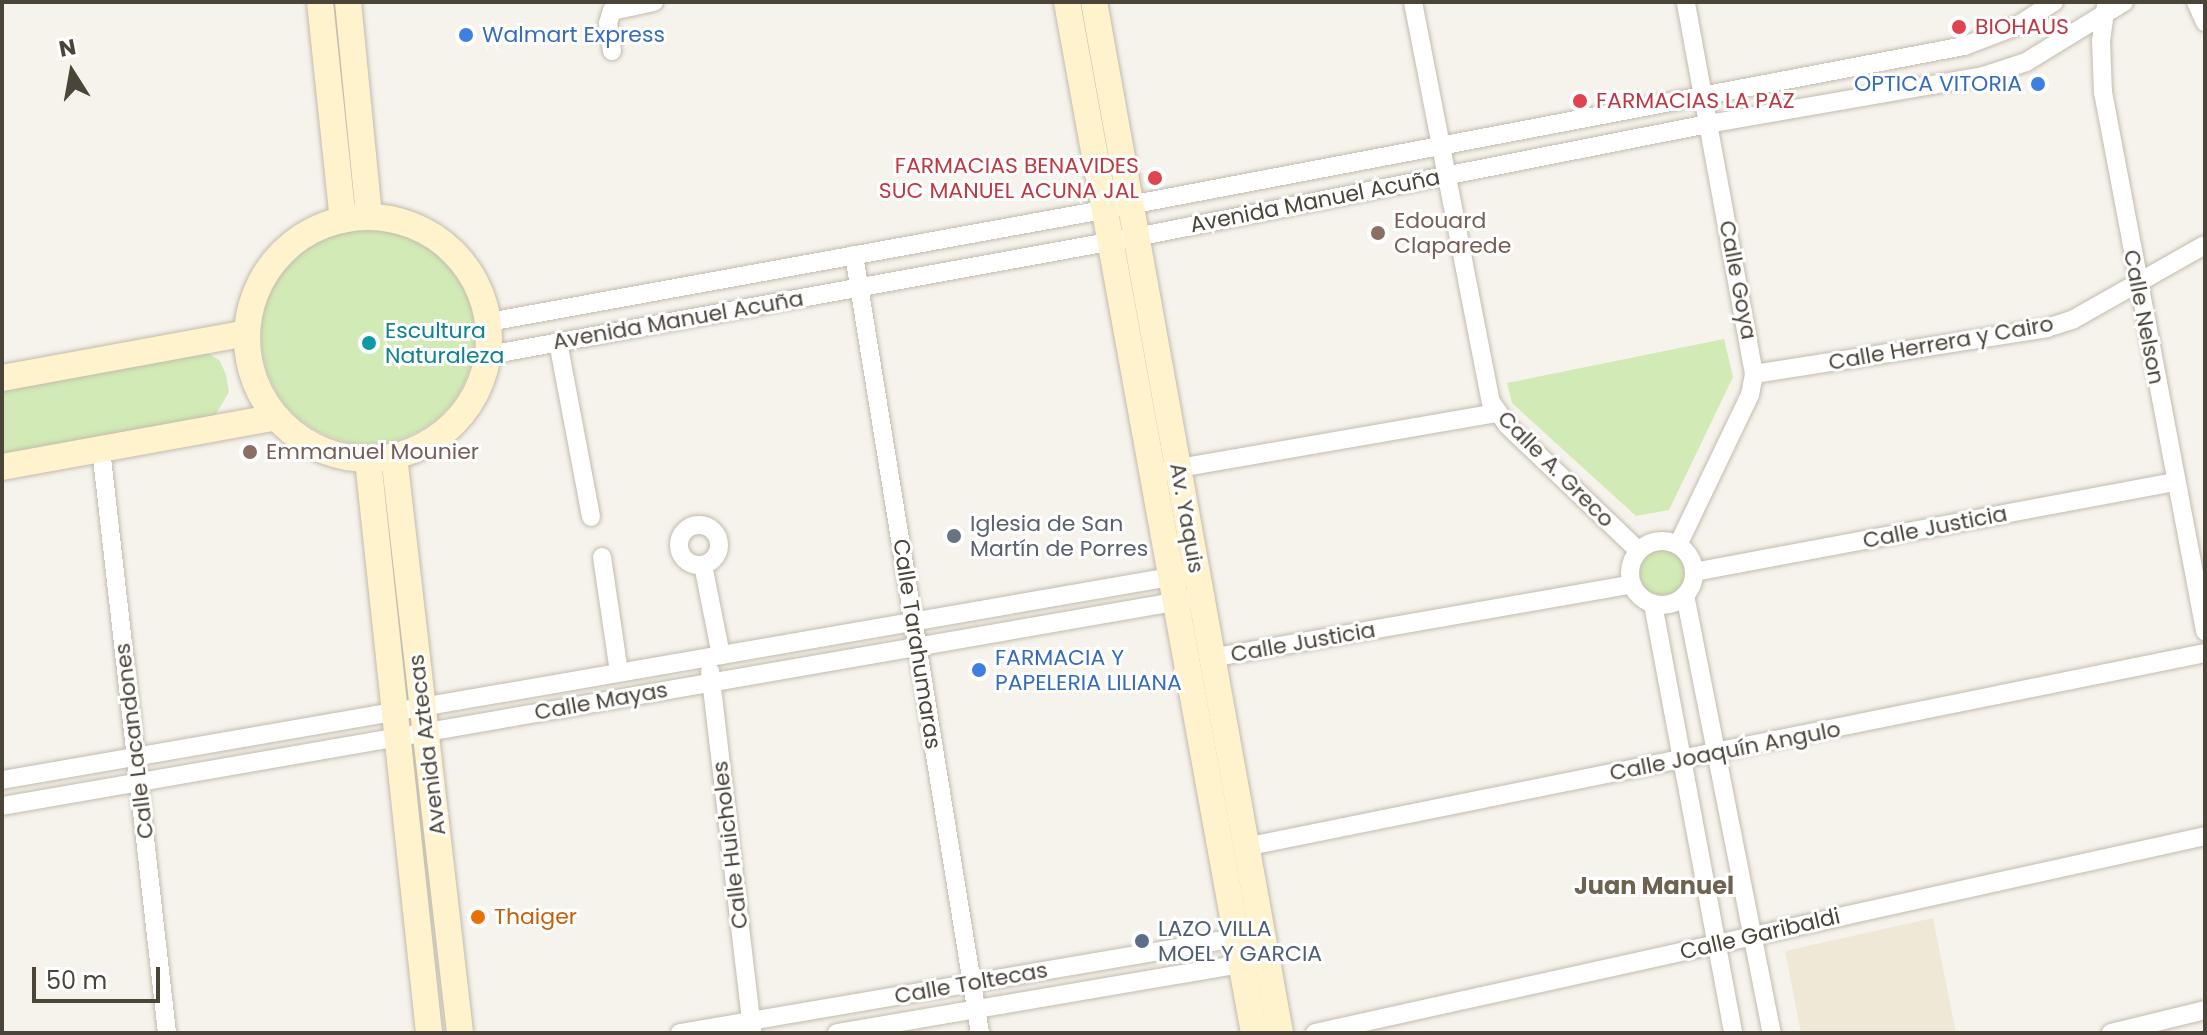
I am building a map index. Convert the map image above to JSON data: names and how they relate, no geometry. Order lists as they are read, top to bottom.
{
  "streets": {
    "street": [
      "Avenida Manuel Acuña",
      "Calle Goya",
      "Calle Nelson",
      "Calle Herrera y Cairo",
      "Calle A. Greco",
      "Av. Yaquis",
      "Calle Justicia",
      "Calle Tarahumaras",
      "Calle Mayas",
      "Calle Lacandones",
      "Avenida Aztecas",
      "Calle Joaquín Angulo",
      "Calle Huicholes",
      "Calle Garibaldi",
      "Calle Toltecas"
    ]
  },
  "crossings": [
    ["Avenida Manuel Acuña", "Calle Goya"],
    ["Avenida Manuel Acuña", "Calle Nelson"],
    ["Avenida Manuel Acuña", "Calle A. Greco"],
    ["Avenida Manuel Acuña", "Av. Yaquis"],
    ["Avenida Manuel Acuña", "Calle Tarahumaras"],
    ["Avenida Manuel Acuña", "Avenida Aztecas"],
    ["Calle Goya", "Calle Herrera y Cairo"],
    ["Calle Goya", "Calle A. Greco"],
    ["Calle Goya", "Calle Justicia"],
    ["Calle Nelson", "Calle Herrera y Cairo"],
    ["Calle Nelson", "Calle Justicia"],
    ["Calle A. Greco", "Calle Justicia"],
    ["Av. Yaquis", "Calle Justicia"],
    ["Av. Yaquis", "Calle Mayas"],
    ["Av. Yaquis", "Calle Joaquín Angulo"],
    ["Av. Yaquis", "Calle Toltecas"],
    ["Calle Tarahumaras", "Calle Mayas"],
    ["Calle Tarahumaras", "Calle Toltecas"],
    ["Calle Mayas", "Calle Lacandones"],
    ["Calle Mayas", "Avenida Aztecas"],
    ["Calle Mayas", "Calle Huicholes"],
    ["Calle Huicholes", "Calle Toltecas"]
  ],
  "districts": ["Juan Manuel"],
  "places": [
    "BIOHAUS",
    "Walmart Express",
    "OPTICA VITORIA",
    "FARMACIAS LA PAZ",
    "FARMACIAS BENAVIDES SUC MANUEL ACUNA JAL",
    "Edouard Claparede",
    "Escultura Naturaleza",
    "Emmanuel Mounier",
    "Iglesia de San Martín de Porres",
    "FARMACIA Y PAPELERIA LILIANA",
    "Thaiger",
    "LAZO VILLA MOEL Y GARCIA"
  ],
  "scale_bar": "50 m",
  "north": "top"
}
